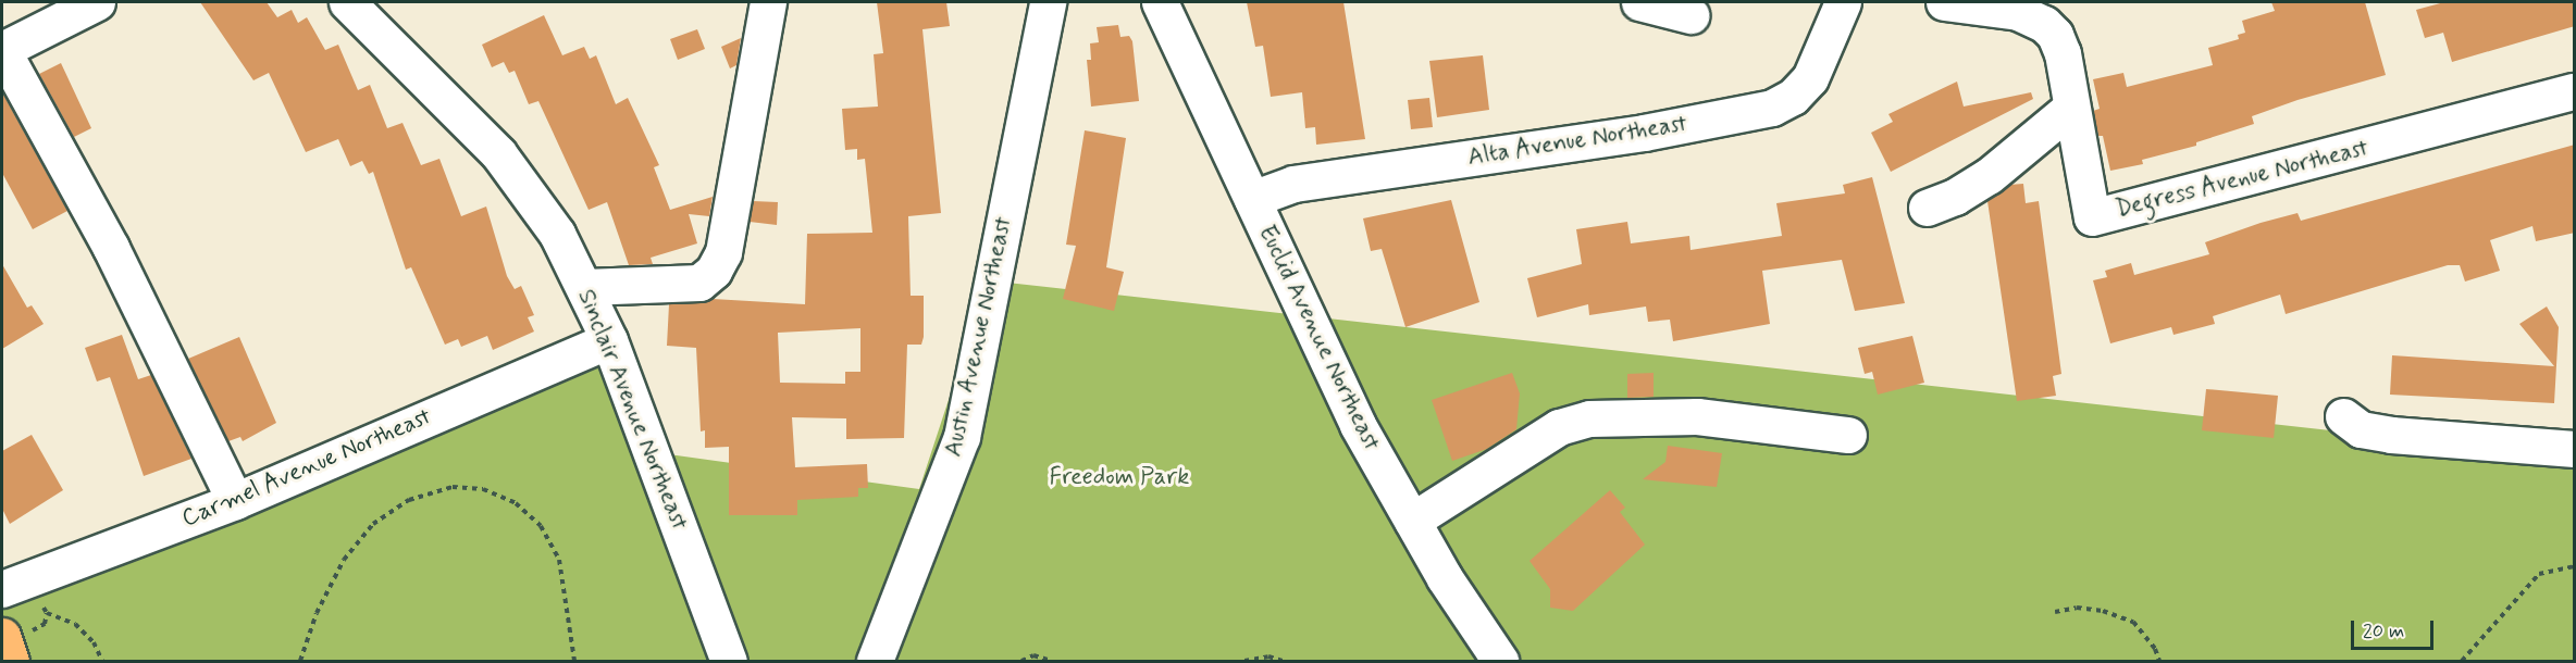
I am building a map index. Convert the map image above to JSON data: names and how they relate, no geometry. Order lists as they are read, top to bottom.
{
  "streets": {
    "street": [
      "Alta Avenue Northeast",
      "Degress Avenue Northeast",
      "Austin Avenue Northeast",
      "Euclid Avenue Northeast",
      "Sinclair Avenue Northeast",
      "Carmel Avenue Northeast"
    ]
  },
  "crossings": [
    ["Alta Avenue Northeast", "Euclid Avenue Northeast"],
    ["Sinclair Avenue Northeast", "Carmel Avenue Northeast"]
  ],
  "parks": ["Freedom Park"],
  "scale_bar": "20 m"
}
